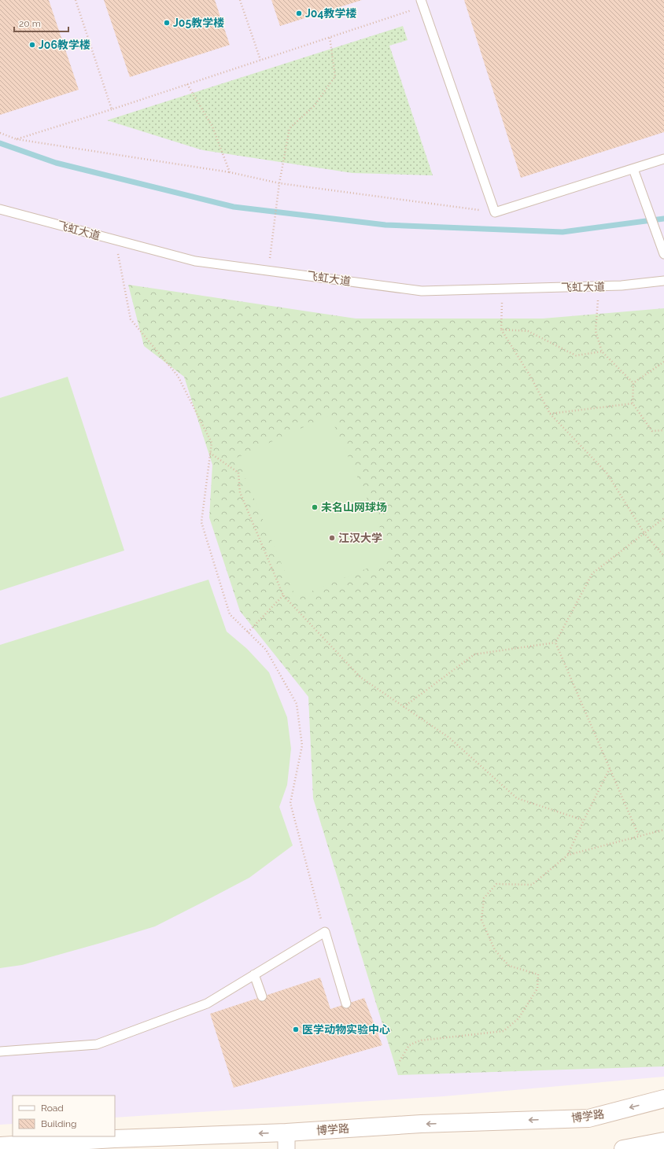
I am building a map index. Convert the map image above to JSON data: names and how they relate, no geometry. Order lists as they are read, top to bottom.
{
  "streets": {
    "main road": ["博学路"],
    "lane": ["飞虹大道"]
  },
  "one_way": ["博学路"],
  "places": [
    "J04教学楼",
    "J05教学楼",
    "J06教学楼",
    "未名山网球场",
    "江汉大学",
    "医学动物实验中心"
  ],
  "legend": ["Road", "Building"],
  "scale_bar": "20 m"
}
